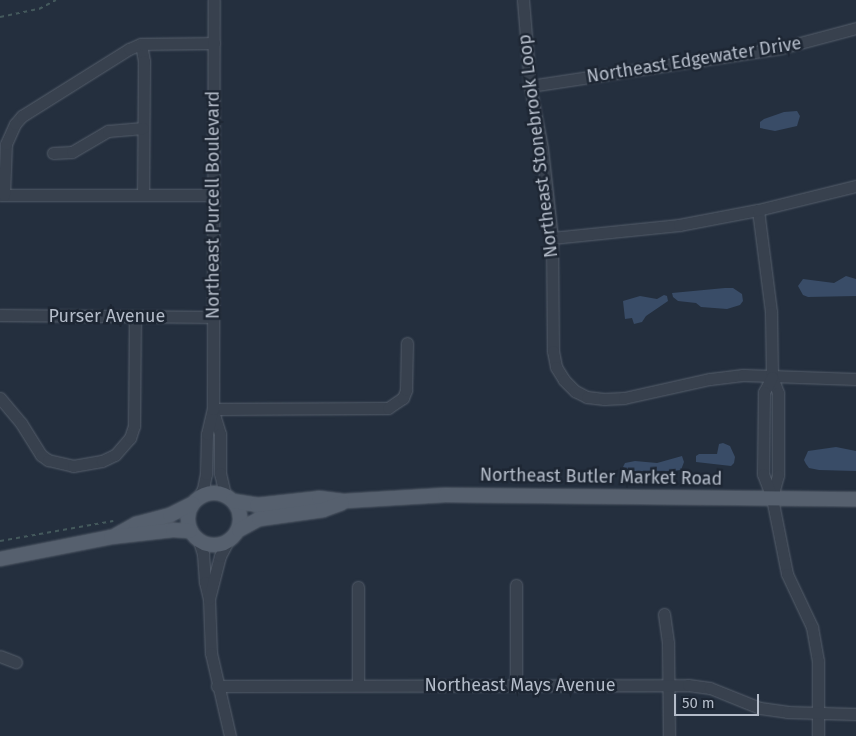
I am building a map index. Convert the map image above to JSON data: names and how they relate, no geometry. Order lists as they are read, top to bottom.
{
  "streets": {
    "main road": ["Northeast Butler Market Road"],
    "street": [
      "Northeast Edgewater Drive",
      "Northeast Stonebrook Loop",
      "Northeast Purcell Boulevard",
      "Purser Avenue",
      "Northeast Mays Avenue"
    ]
  },
  "crossings": [
    ["Northeast Edgewater Drive", "Northeast Stonebrook Loop"],
    ["Northeast Purcell Boulevard", "Purser Avenue"],
    ["Northeast Purcell Boulevard", "Northeast Butler Market Road"]
  ],
  "scale_bar": "50 m"
}
